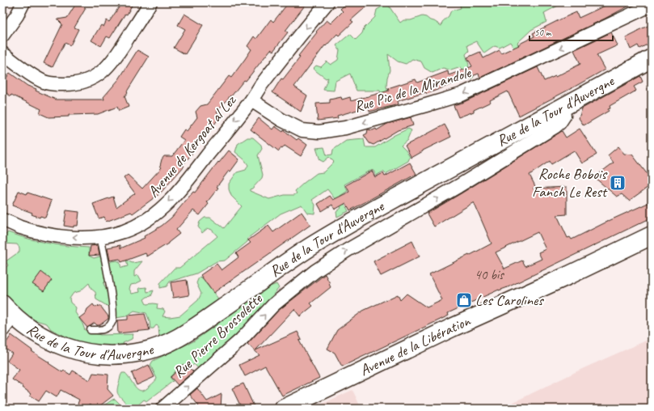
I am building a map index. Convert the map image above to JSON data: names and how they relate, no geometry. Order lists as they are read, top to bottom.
{
  "streets": {
    "street": [
      "Rue Pic de la Mirandole",
      "Rue de la Tour d'Auvergne",
      "Avenue de Kergoat al Lez",
      "Rue Pierre Brossolette",
      "Avenue de la Libération"
    ]
  },
  "crossings": [
    ["Rue Pic de la Mirandole", "Avenue de Kergoat al Lez"],
    ["Rue de la Tour d'Auvergne", "Rue Pierre Brossolette"]
  ],
  "one_way": ["Rue Pic de la Mirandole", "Avenue de Kergoat al Lez", "Rue Pierre Brossolette"],
  "places": {
    "building": ["Roche Bobois Fanch Le Rest"],
    "shop": ["Les Carolines"]
  },
  "house_numbers": ["40 bis"],
  "scale_bar": "50 m"
}
